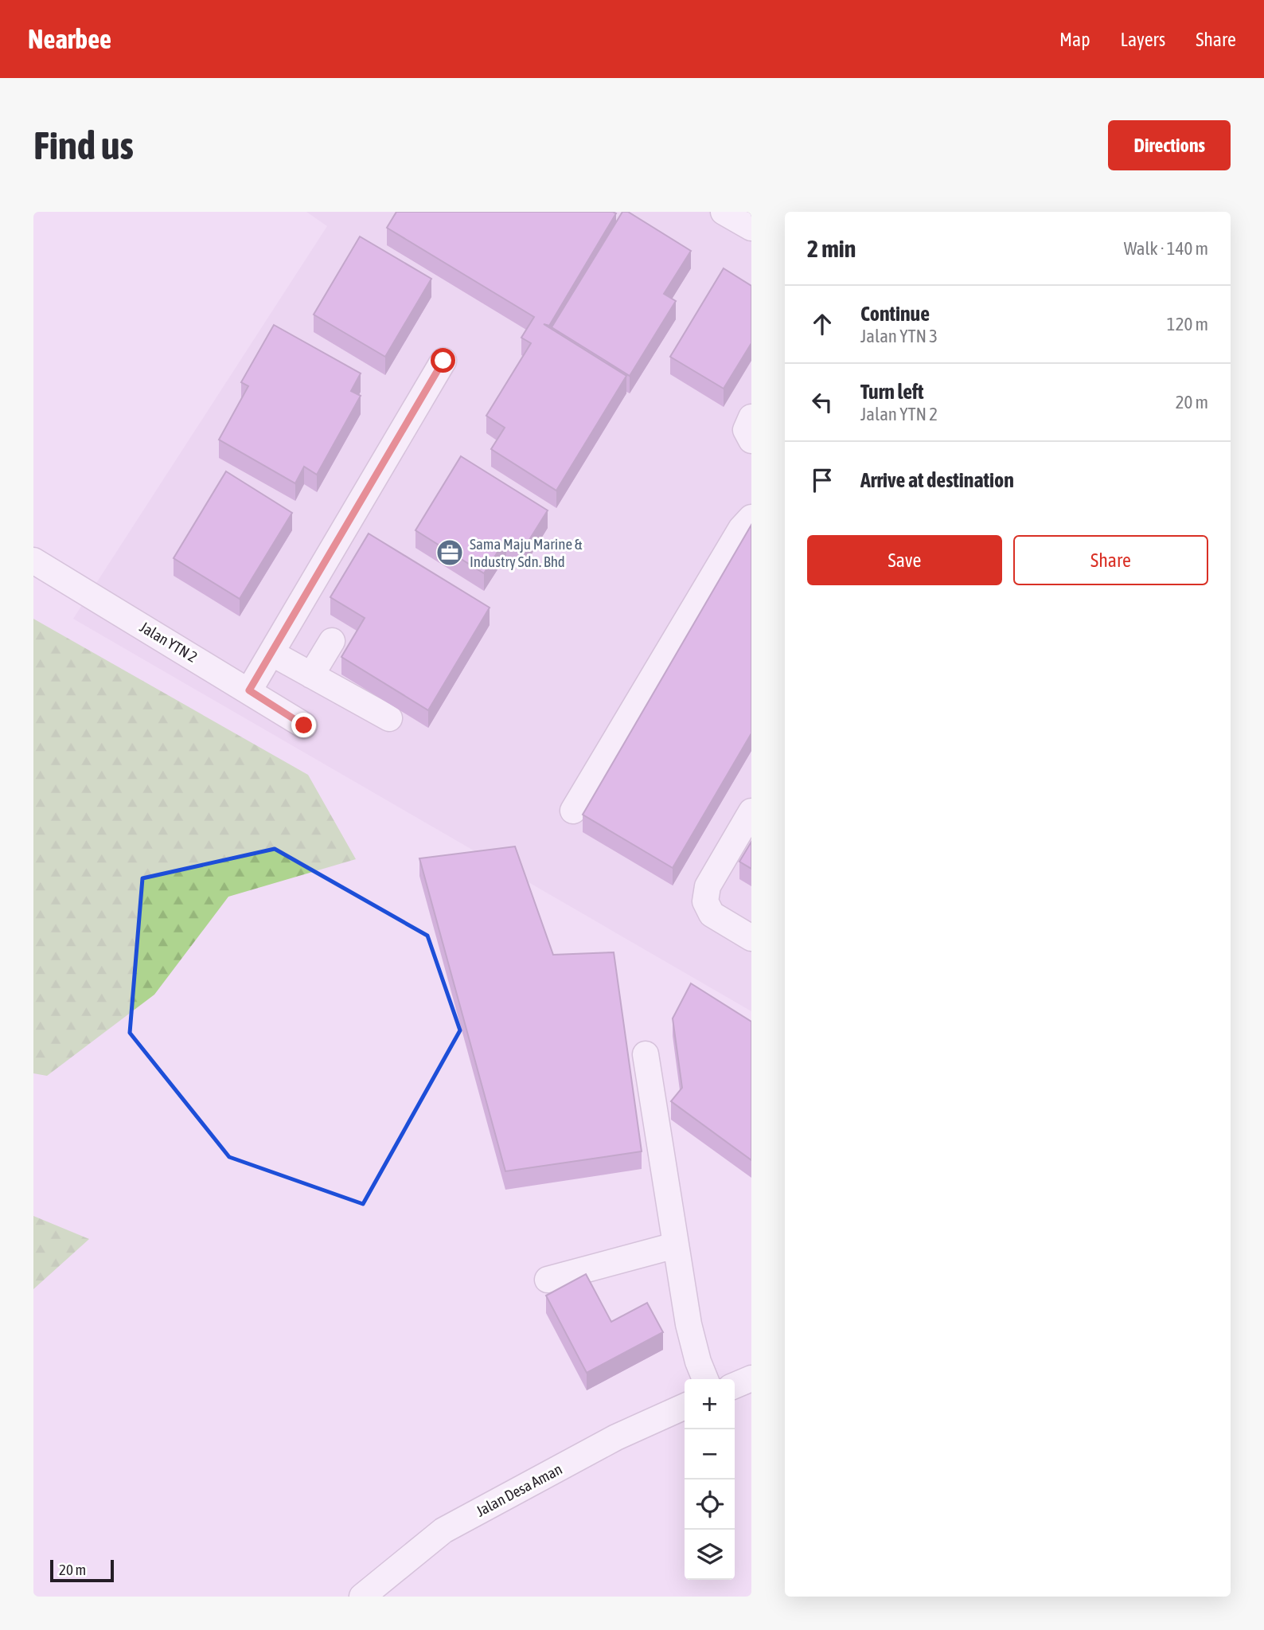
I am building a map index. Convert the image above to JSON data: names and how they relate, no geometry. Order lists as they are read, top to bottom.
{
  "streets": {
    "street": ["Jalan YTN 2", "Jalan Desa Aman"]
  },
  "places": {
    "office": ["Sama Maju Marine & Industry Sdn. Bhd"]
  },
  "scale_bar": "20 m",
  "page": {
    "header": "Nearbee",
    "nav": ["Map", "Layers", "Share"],
    "buttons": [
      "Directions",
      ["Save", "Share"]
    ],
    "title": "Find us",
    "heading": ["2 min", "Walk · 140 m"],
    "list": [
      ["Continue", "Jalan YTN 3", "120 m"],
      ["Turn left", "Jalan YTN 2", "20 m"],
      "Arrive at destination"
    ],
    "map_buttons": ["+", "−"],
    "scale": "20 m"
  }
}
